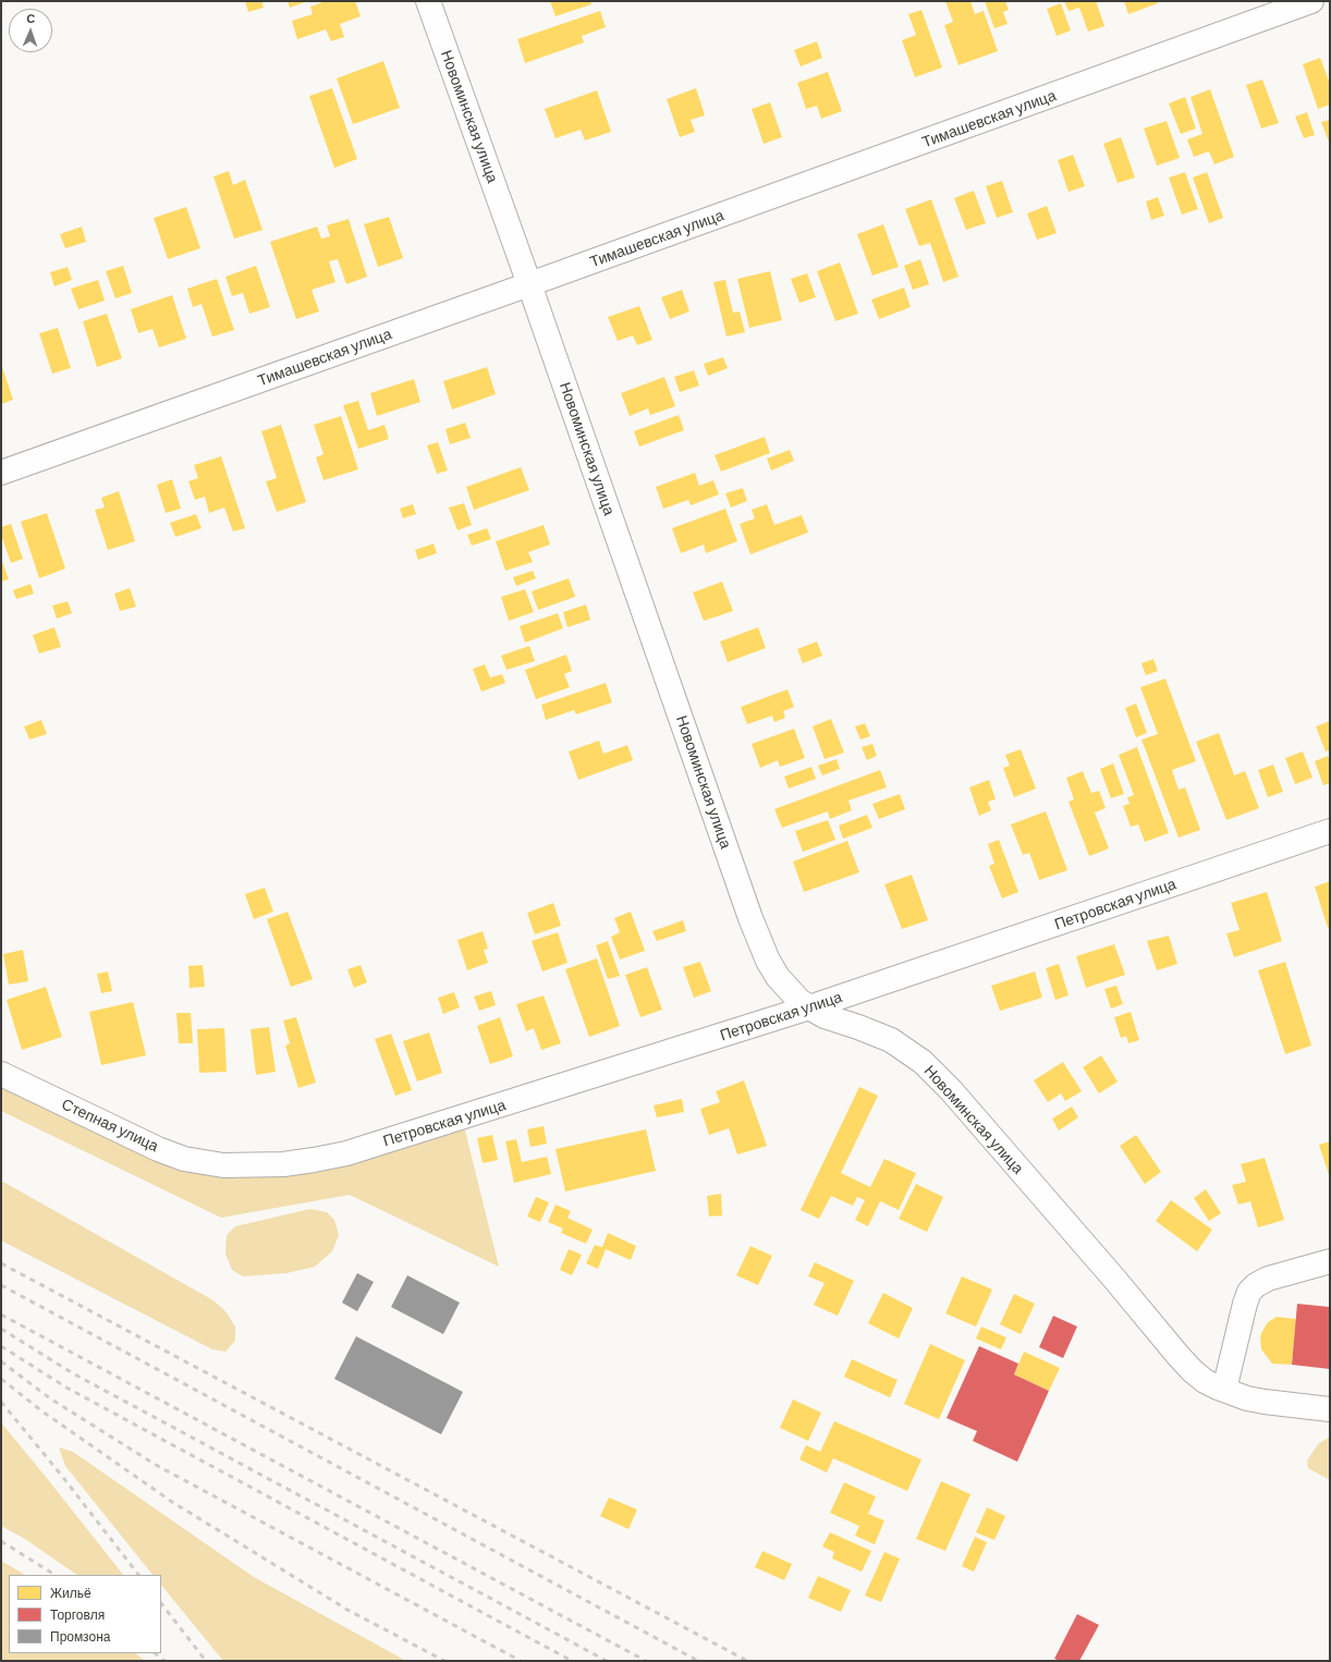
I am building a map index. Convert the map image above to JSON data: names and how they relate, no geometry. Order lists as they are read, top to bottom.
{
  "streets": {
    "street": [
      "Новоминская улица",
      "Тимашевская улица",
      "Петровская улица",
      "Степная улица"
    ]
  },
  "crossings": [
    ["Новоминская улица", "Тимашевская улица"],
    ["Новоминская улица", "Петровская улица"],
    ["Петровская улица", "Степная улица"]
  ],
  "legend": ["Жильё", "Торговля", "Промзона"],
  "north": "top"
}
